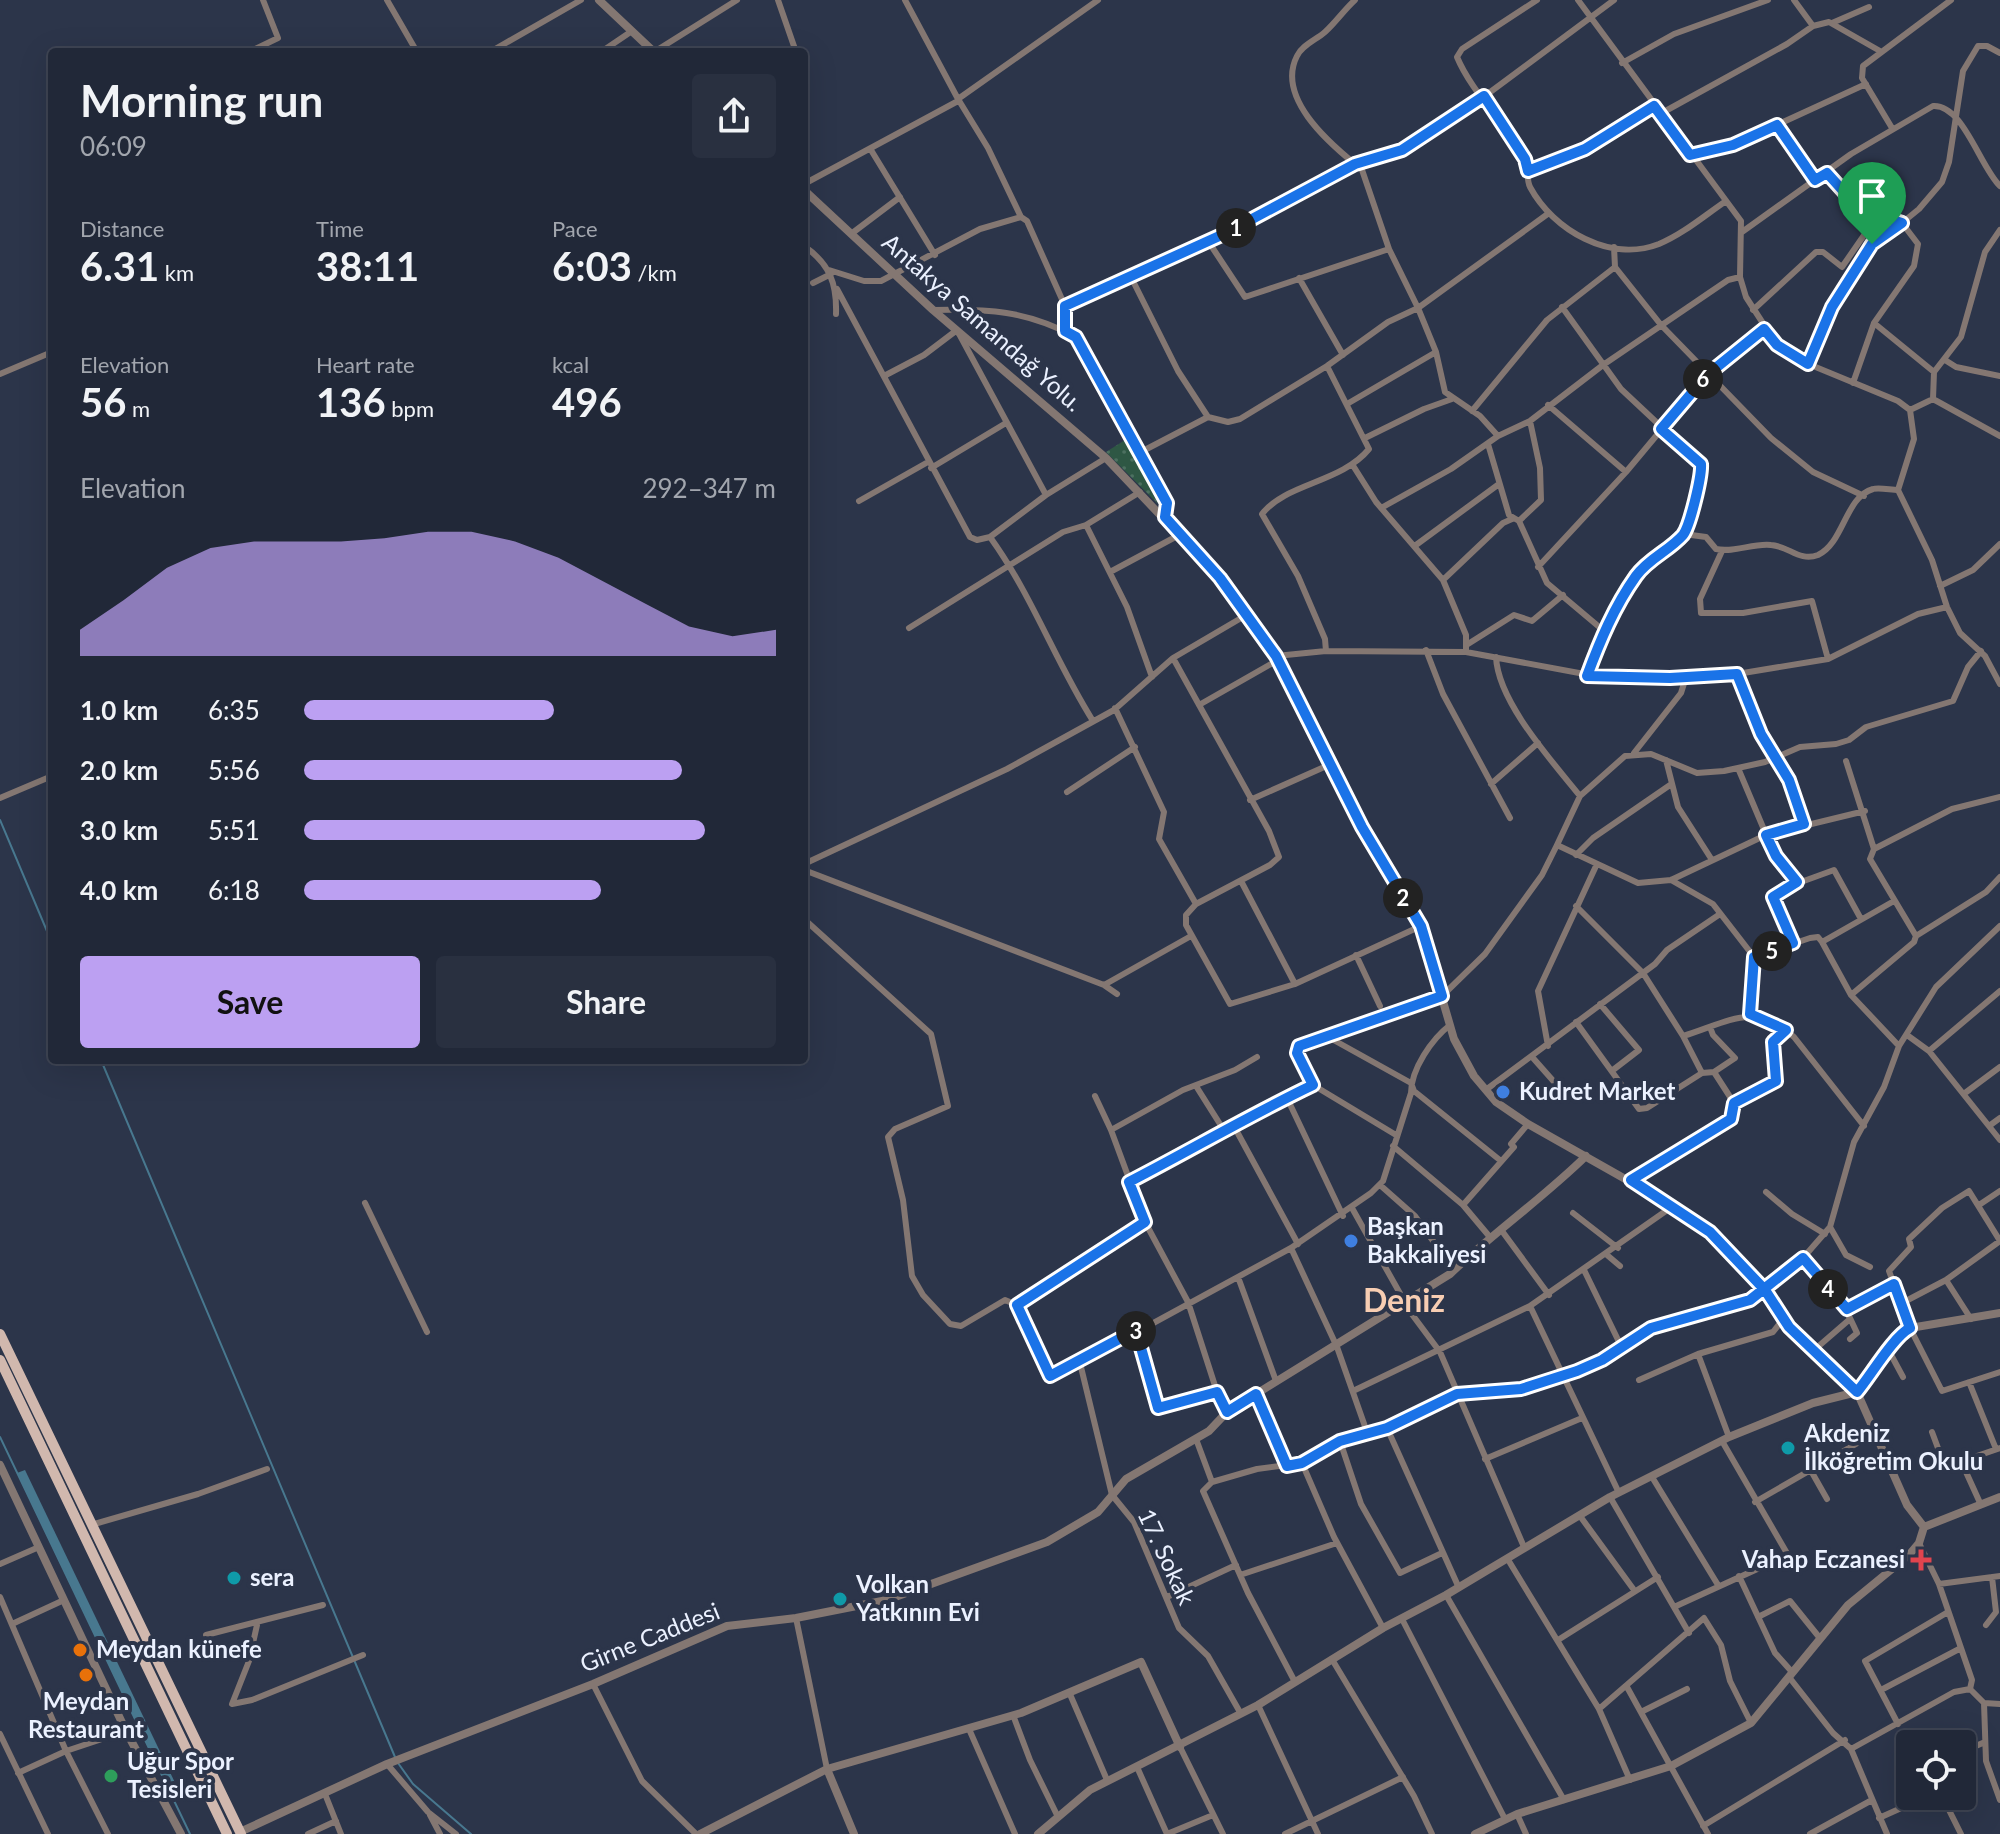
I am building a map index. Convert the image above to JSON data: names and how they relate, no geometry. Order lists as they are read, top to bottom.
{
  "streets": {
    "street": ["Antakya Samandağ Yolu.", "17. Sokak", "Girne Caddesi"]
  },
  "crossings": [
    ["Antakya Samandağ Yolu.", "Girne Caddesi"],
    ["17. Sokak", "Girne Caddesi"]
  ],
  "districts": ["Deniz"],
  "places": {
    "other": [
      "Kudret Market",
      "Başkan Bakkaliyesi",
      "Akdeniz İlköğretim Okulu",
      "sera",
      "Volkan Yatkının Evi",
      "Meydan künefe",
      "Meydan Restaurant",
      "Uğur Spor Tesisleri"
    ],
    "health": ["Vahap Eczanesi"]
  },
  "page": {
    "heading": ["Morning run", "06:09"],
    "stats": [
      ["Distance", "6.31 km"],
      ["Time", "38:11"],
      ["Pace", "6:03 /km"],
      ["Elevation", "56 m"],
      ["Heart rate", "136 bpm"],
      ["kcal", "496"]
    ],
    "pins": [
      "1",
      "6",
      "2",
      "5",
      "4",
      "3"
    ],
    "chart": ["Elevation", "292–347 m"],
    "list": [
      {
        "name": "1.0 km",
        "note": "6:35"
      },
      {
        "name": "2.0 km",
        "note": "5:56"
      },
      {
        "name": "3.0 km",
        "note": "5:51"
      },
      {
        "name": "4.0 km",
        "note": "6:18"
      }
    ],
    "buttons": ["Save", "Share"]
  }
}
